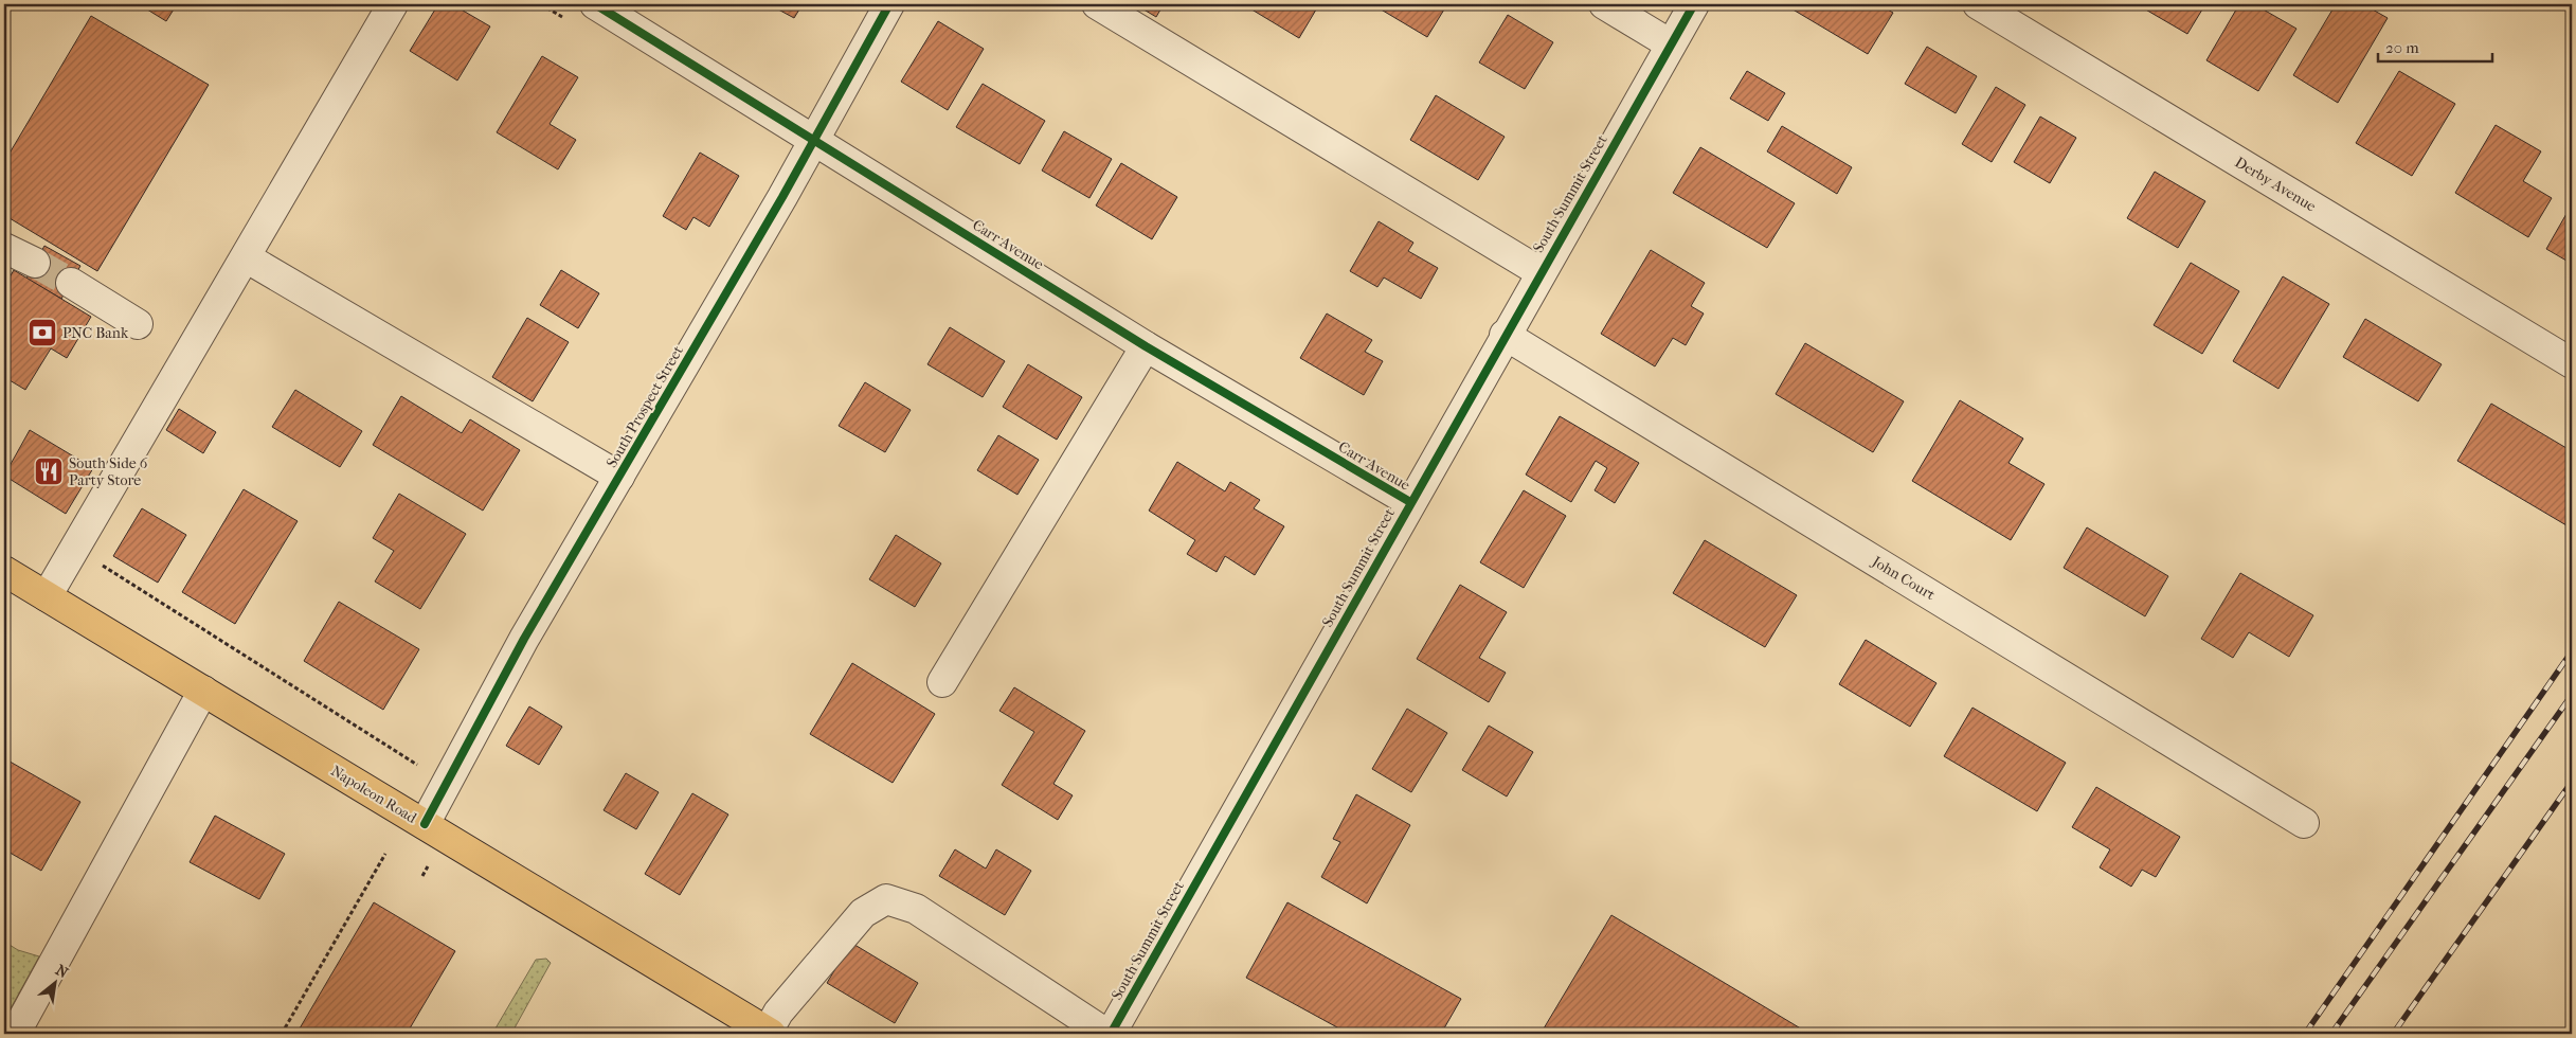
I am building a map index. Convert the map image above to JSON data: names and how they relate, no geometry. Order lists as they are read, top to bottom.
{
  "streets": {
    "main road": ["Napoleon Road"],
    "street": [
      "Derby Avenue",
      "South Summit Street",
      "Carr Avenue",
      "South Prospect Street",
      "John Court"
    ]
  },
  "crossings": [
    ["South Summit Street", "Carr Avenue"],
    ["South Summit Street", "John Court"],
    ["Carr Avenue", "South Prospect Street"],
    ["South Prospect Street", "Napoleon Road"]
  ],
  "places": {
    "bank": ["PNC Bank"],
    "restaurant": ["South Side 6 Party Store"]
  },
  "scale_bar": "20 m",
  "north": "top right"
}
